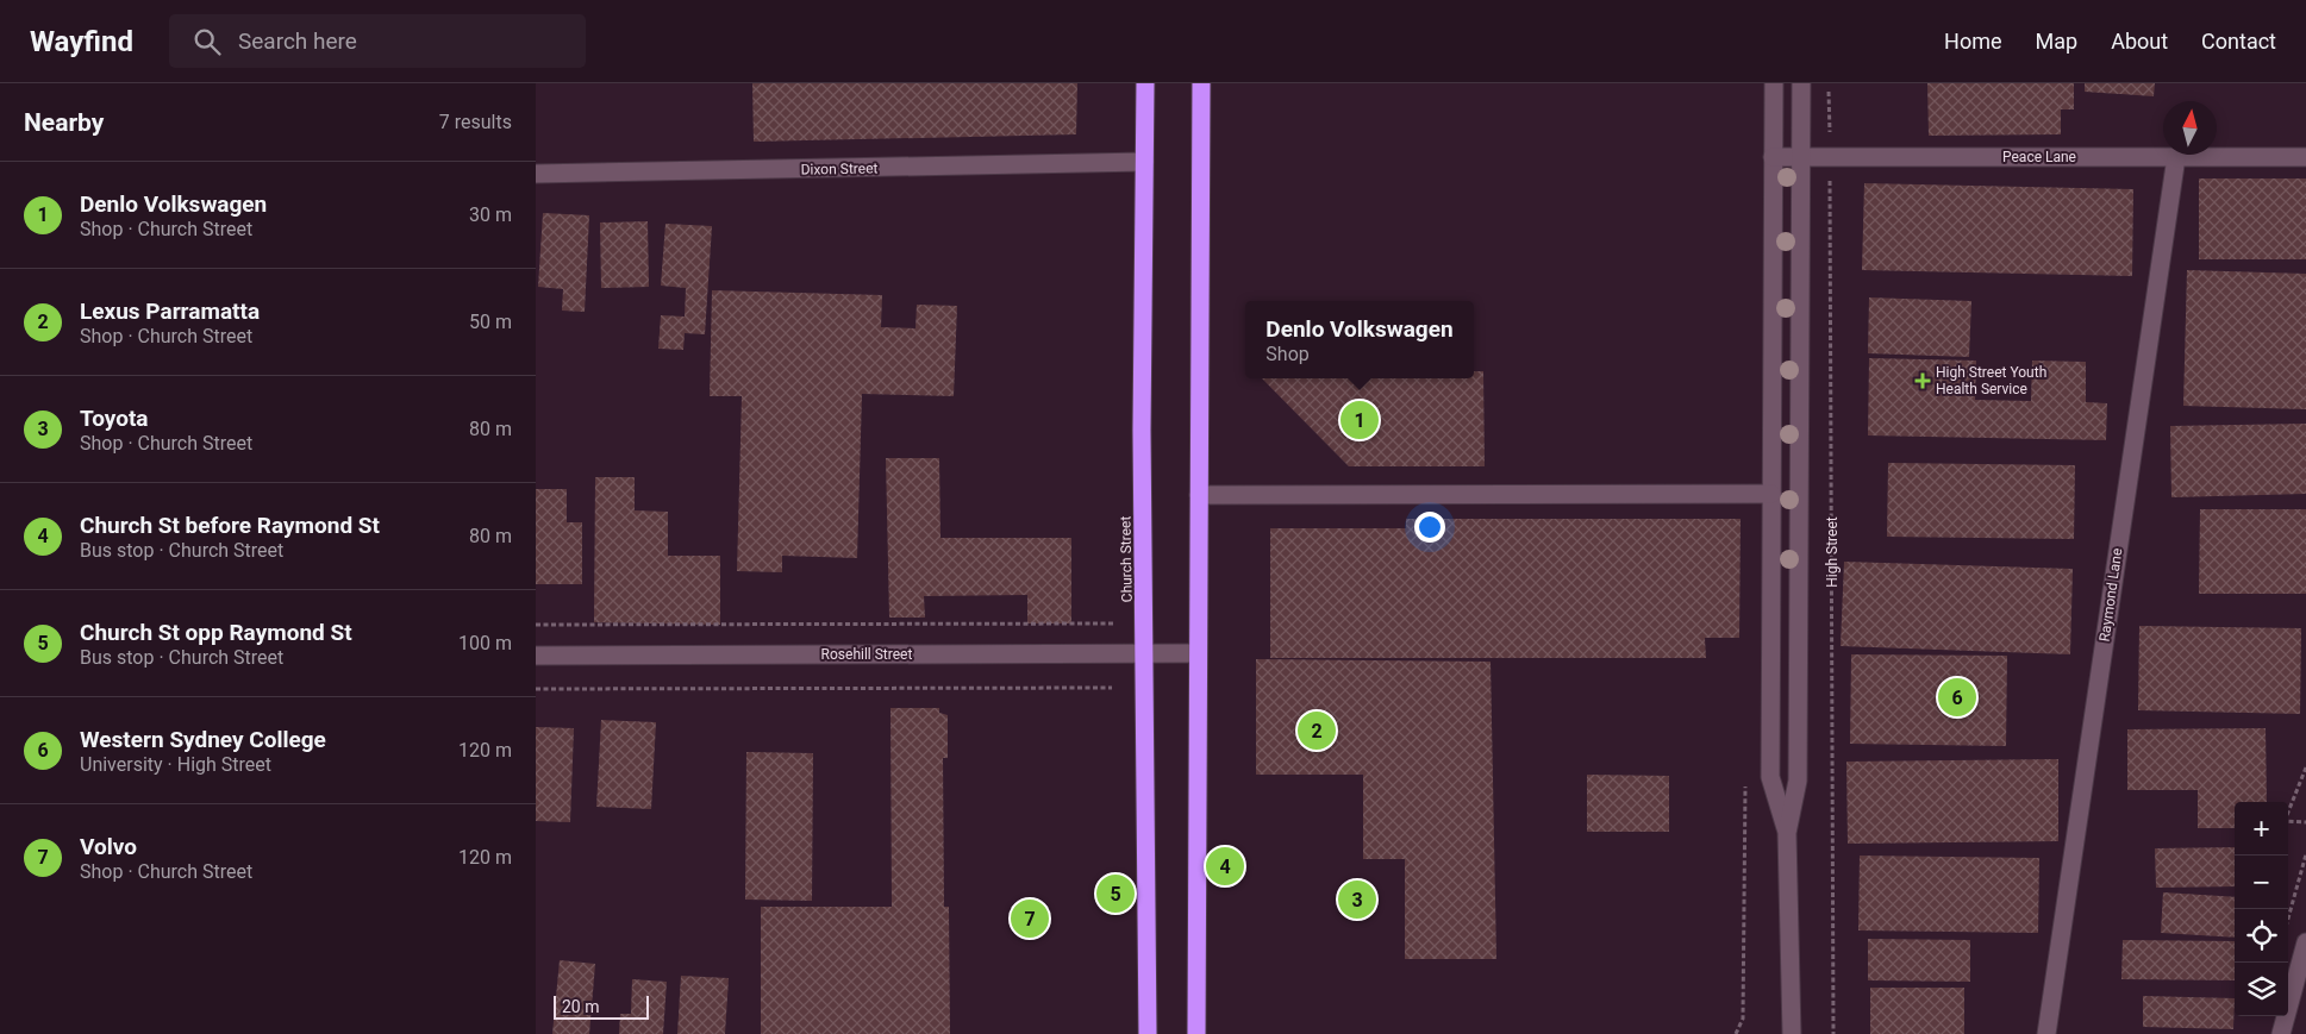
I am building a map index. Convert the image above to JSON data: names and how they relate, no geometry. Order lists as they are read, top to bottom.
{
  "streets": {
    "highway": ["Church Street"],
    "street": [
      "Peace Lane",
      "Dixon Street",
      "Raymond Lane",
      "Rosehill Street"
    ],
    "path": ["High Street"]
  },
  "crossings": [
    ["Peace Lane", "High Street"],
    ["Peace Lane", "Raymond Lane"],
    ["Dixon Street", "Church Street"],
    ["Church Street", "Rosehill Street"]
  ],
  "places": {
    "health": ["High Street Youth Health Service"]
  },
  "scale_bar": "20 m",
  "north": "top",
  "page": {
    "header": "Wayfind",
    "search": "Search here",
    "nav": [
      "Home",
      "Map",
      "About",
      "Contact"
    ],
    "heading": ["Nearby", "7 results"],
    "list": [
      {
        "mark": "1",
        "name": "Denlo Volkswagen",
        "note": "Shop · Church Street",
        "value": "30 m"
      },
      {
        "mark": "2",
        "name": "Lexus Parramatta",
        "note": "Shop · Church Street",
        "value": "50 m"
      },
      {
        "mark": "3",
        "name": "Toyota",
        "note": "Shop · Church Street",
        "value": "80 m"
      },
      {
        "mark": "4",
        "name": "Church St before Raymond St",
        "note": "Bus stop · Church Street",
        "value": "80 m"
      },
      {
        "mark": "5",
        "name": "Church St opp Raymond St",
        "note": "Bus stop · Church Street",
        "value": "100 m"
      },
      {
        "mark": "6",
        "name": "Western Sydney College",
        "note": "University · High Street",
        "value": "120 m"
      },
      {
        "mark": "7",
        "name": "Volvo",
        "note": "Shop · Church Street",
        "value": "120 m"
      }
    ],
    "popup": ["Denlo Volkswagen", "Shop"],
    "pins": [
      "1",
      "6",
      "2",
      "4",
      "5",
      "3",
      "7"
    ],
    "map_buttons": ["+", "−"],
    "scale": "20 m"
  }
}
